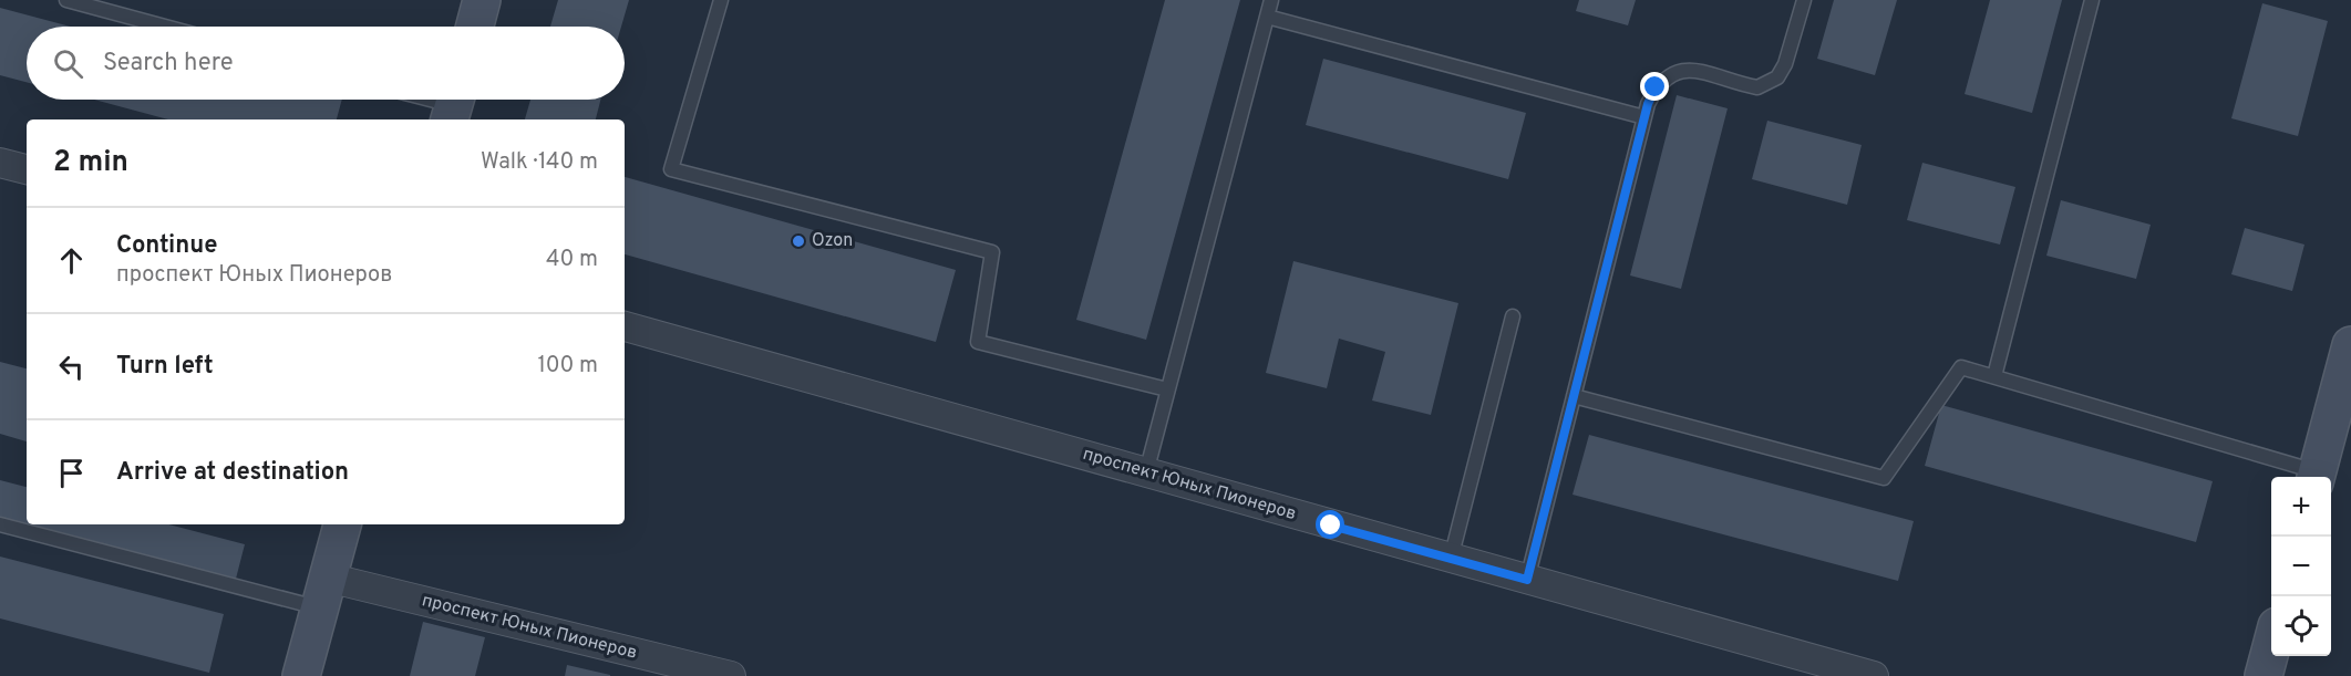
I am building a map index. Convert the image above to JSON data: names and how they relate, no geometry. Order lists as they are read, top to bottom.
{
  "streets": {
    "street": ["проспект Юных Пионеров"]
  },
  "places": ["Ozon"],
  "page": {
    "search": "Search here",
    "heading": ["2 min", "Walk · 140 m"],
    "list": [
      ["Continue", "проспект Юных Пионеров", "40 m"],
      ["Turn left", "100 m"],
      "Arrive at destination"
    ],
    "map_buttons": ["+", "−"]
  }
}
